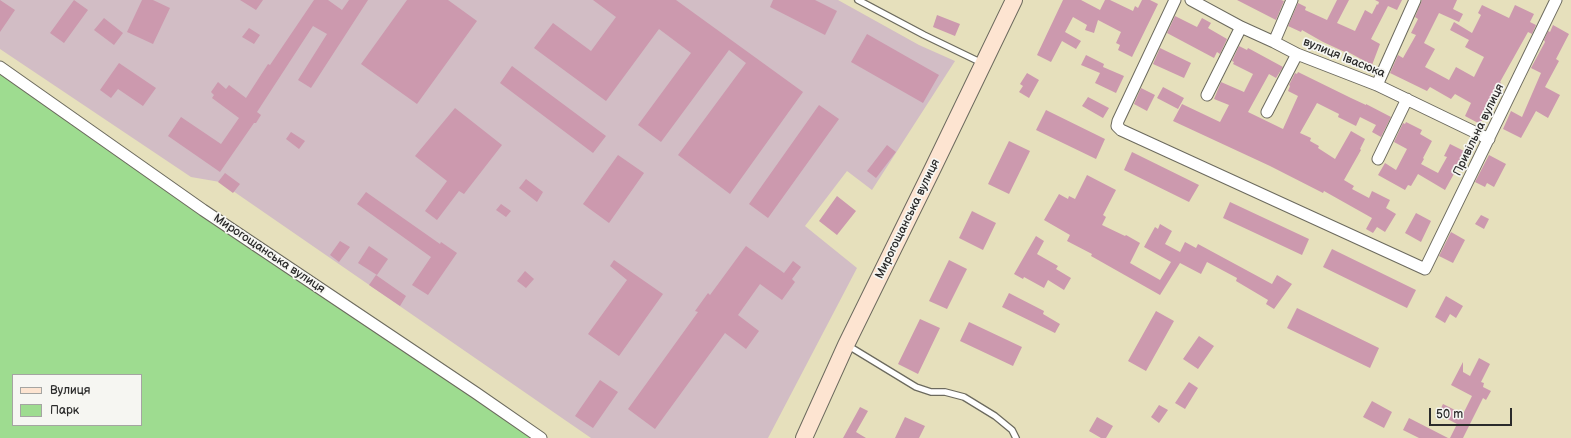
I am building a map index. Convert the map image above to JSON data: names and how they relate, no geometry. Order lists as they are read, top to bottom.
{
  "streets": {
    "main road": ["Мирогощанська вулиця"],
    "street": ["вулиця Івасюка", "Привільна вулиця"]
  },
  "crossings": [
    ["вулиця Івасюка", "Привільна вулиця"]
  ],
  "legend": ["Вулиця", "Парк"],
  "scale_bar": "50 m"
}
